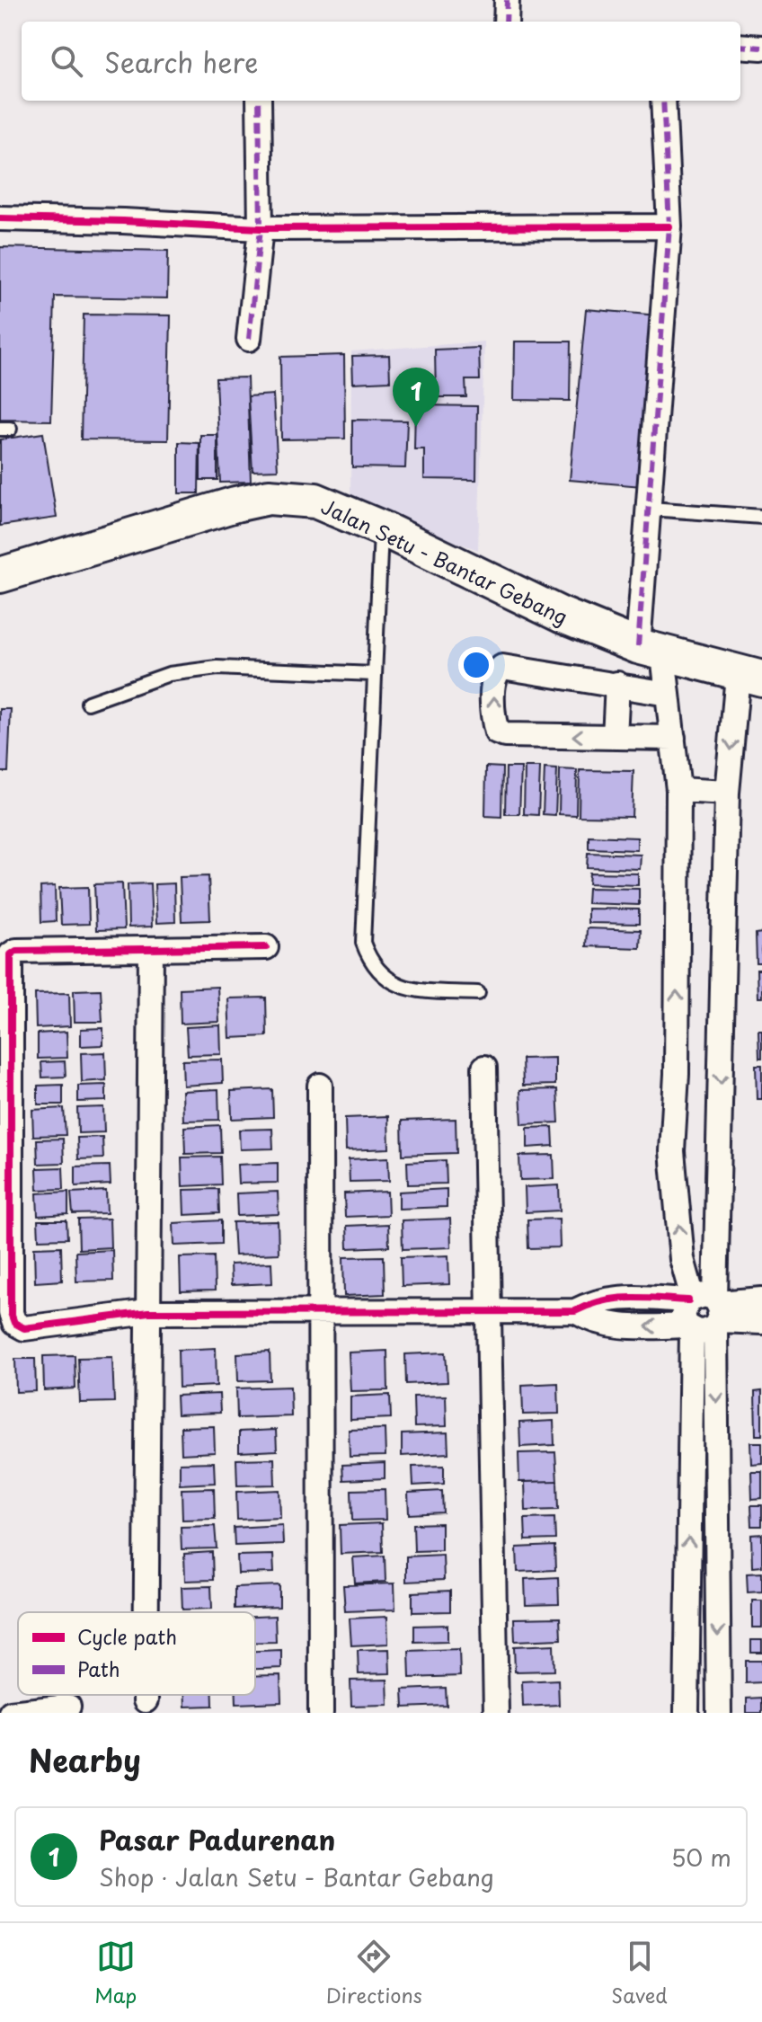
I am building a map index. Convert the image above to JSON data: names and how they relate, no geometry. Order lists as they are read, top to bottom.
{
  "streets": {
    "main road": ["Jalan Setu - Bantar Gebang"]
  },
  "legend": ["Cycle path", "Path"],
  "page": {
    "search": "Search here",
    "pins": "1",
    "heading": "Nearby",
    "list": [
      {
        "mark": "1",
        "name": "Pasar Padurenan",
        "note": "Shop · Jalan Setu - Bantar Gebang",
        "value": "50 m"
      }
    ],
    "nav": ["Map", "Directions", "Saved"]
  }
}
